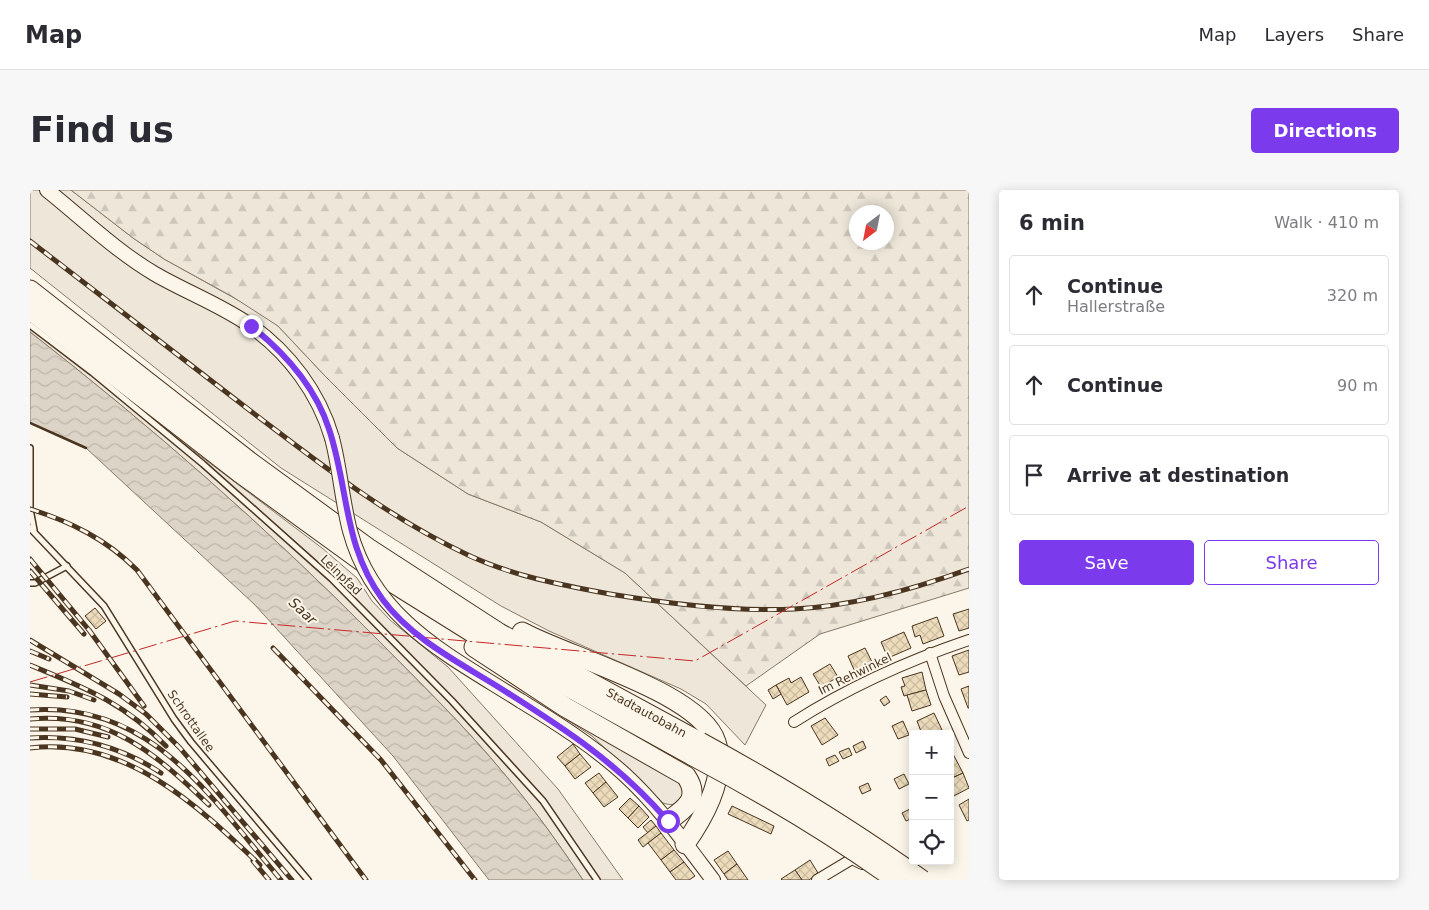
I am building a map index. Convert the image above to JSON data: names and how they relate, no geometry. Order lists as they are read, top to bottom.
{
  "streets": {
    "highway": ["Stadtautobahn"],
    "street": ["Im Rehwinkel"],
    "lane": ["Leinpfad", "Schrottallee"]
  },
  "water": ["Saar"],
  "north": "bottom left",
  "page": {
    "header": "Map",
    "nav": ["Map", "Layers", "Share"],
    "buttons": [
      "Directions",
      ["Save", "Share"]
    ],
    "title": "Find us",
    "heading": ["6 min", "Walk · 410 m"],
    "list": [
      ["Continue", "Hallerstraße", "320 m"],
      ["Continue", "90 m"],
      "Arrive at destination"
    ],
    "map_buttons": ["+", "−"]
  }
}
